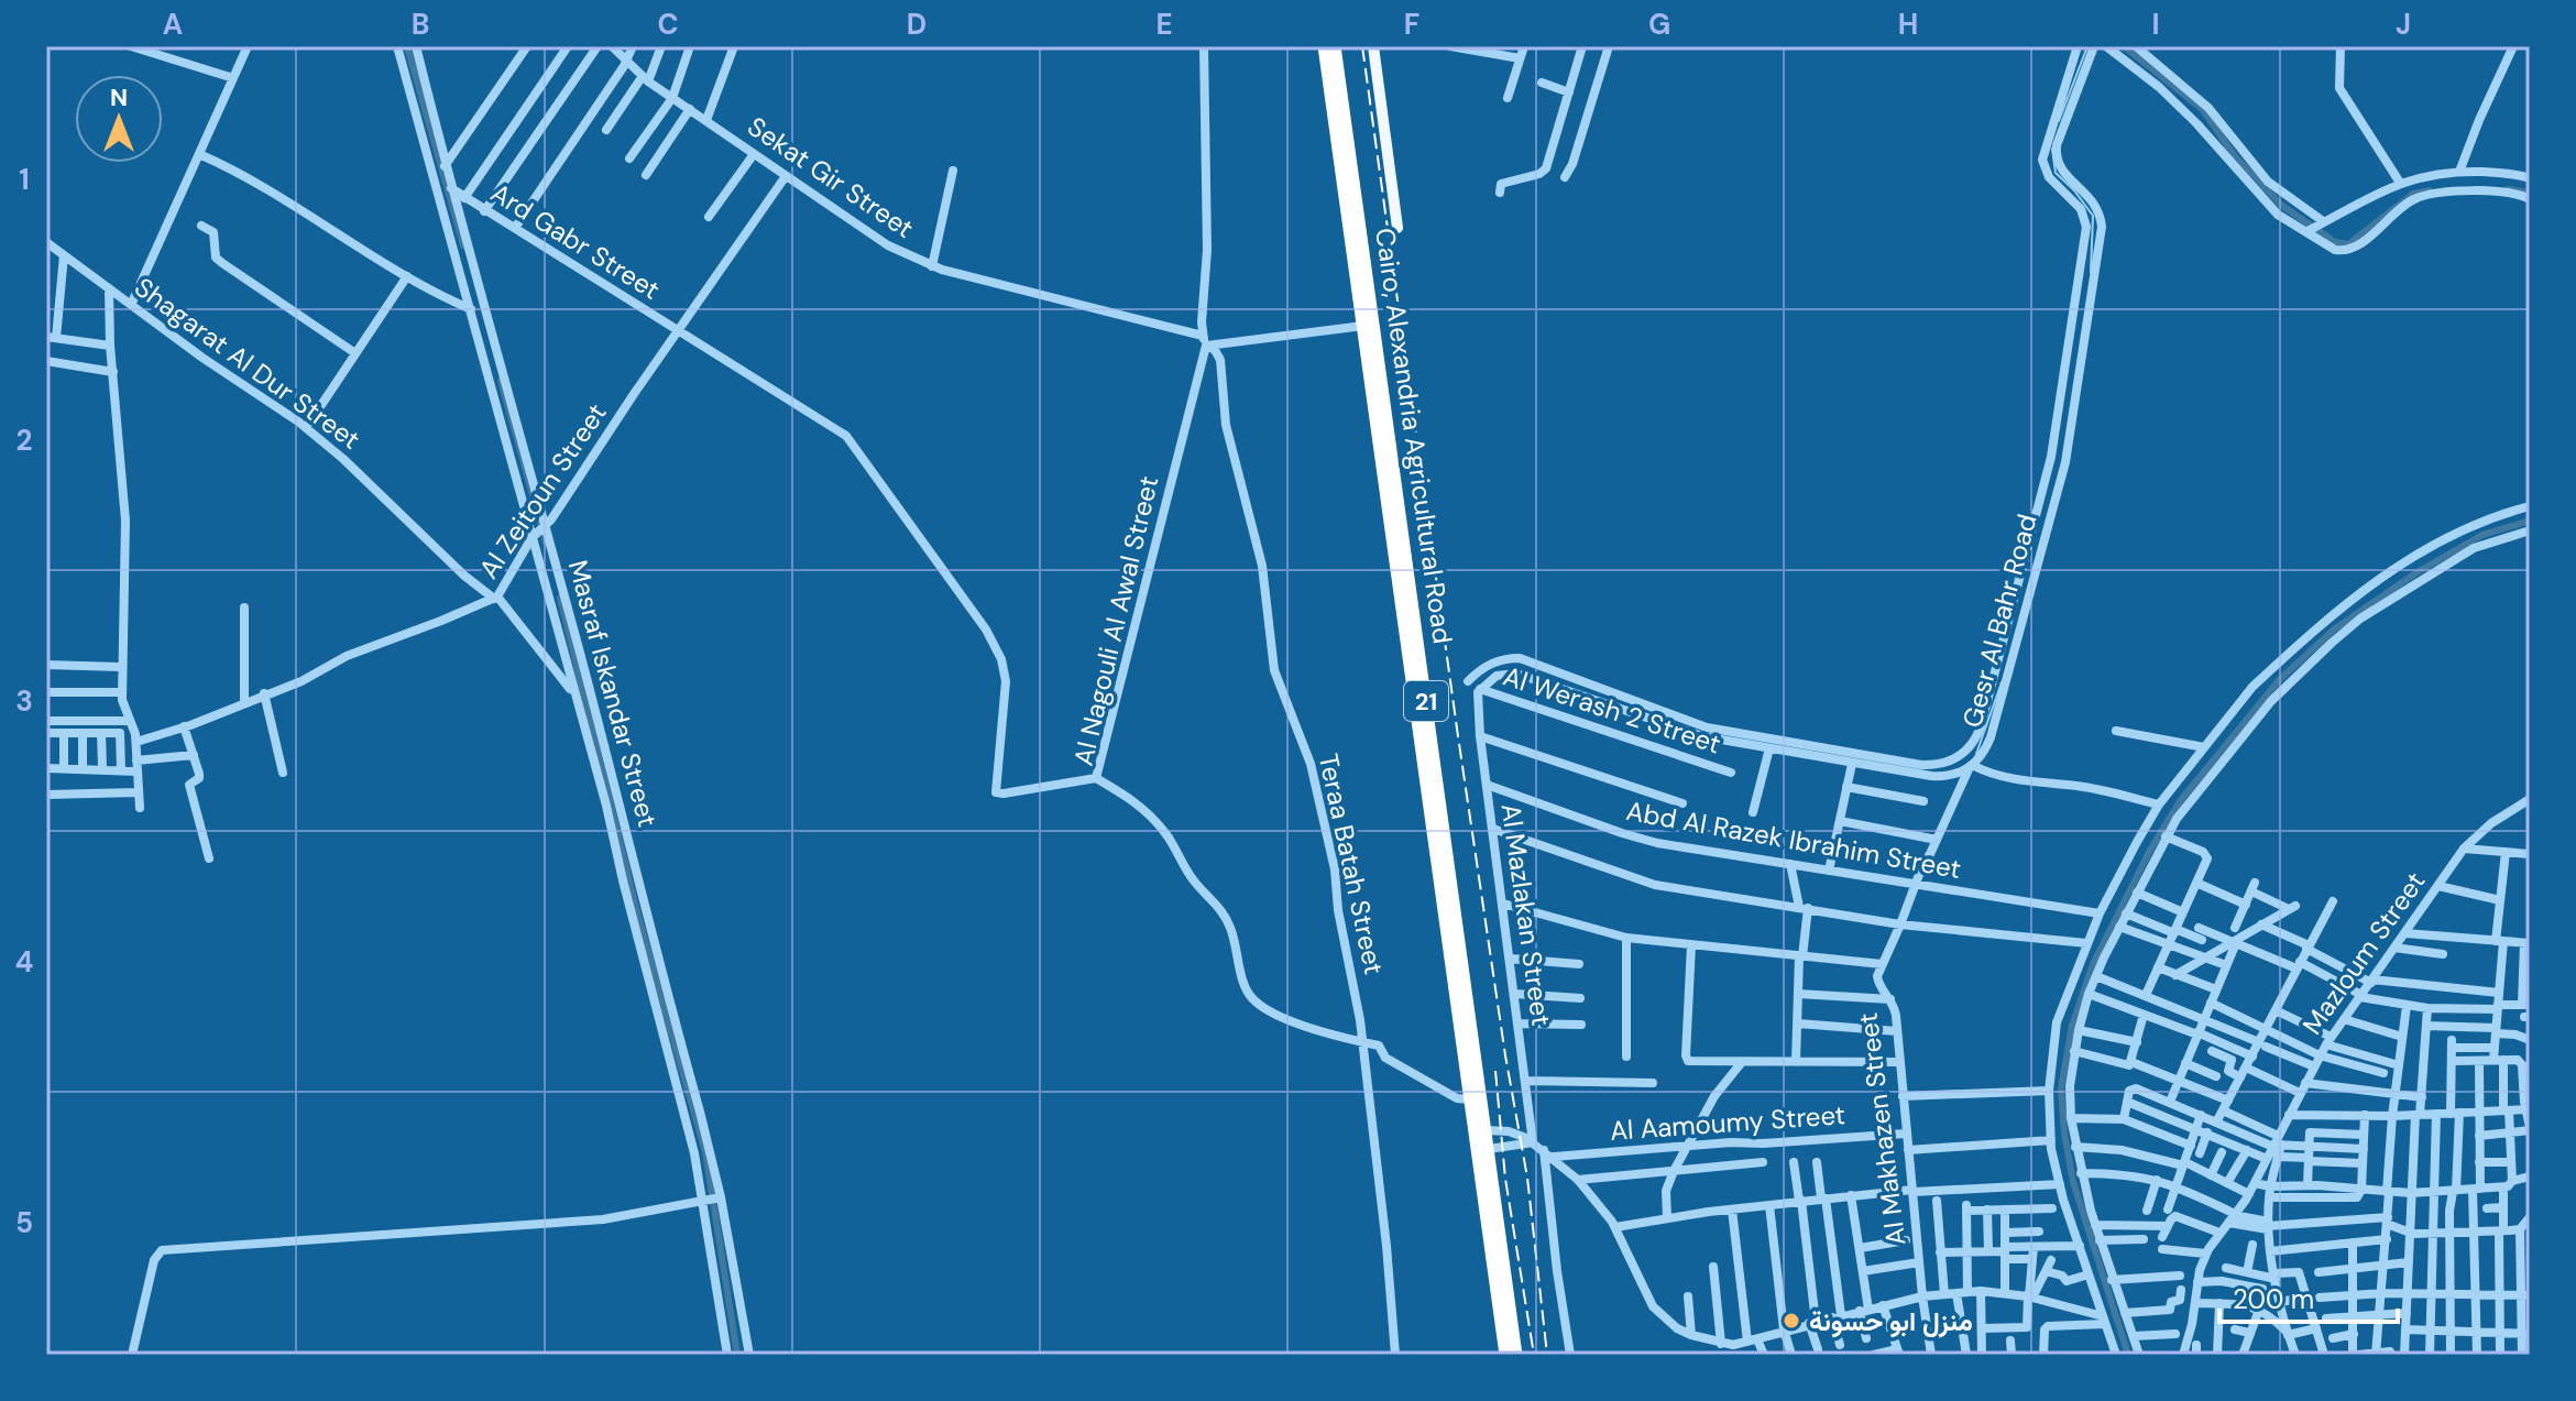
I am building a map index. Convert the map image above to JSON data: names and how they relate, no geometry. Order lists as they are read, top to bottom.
{
  "streets": {
    "highway": ["Cairo, Alexandria Agricultural Road", "21"],
    "street": [
      "Sekat Gir Street",
      "Ard Gabr Street",
      "Shagarat Al Dur Street",
      "Al Zeitoun Street",
      "Al Nagouli Al Awal Street",
      "Gesr Al Bahr Road",
      "Masraf Iskandar Street",
      "Al Werash 2 Street",
      "Abd Al Razek Ibrahim Street",
      "Teraa Batah Street",
      "Al Mazlakan Street",
      "Mazloum Street",
      "Al Aamoumy Street",
      "Al Makhazen Street"
    ]
  },
  "crossings": [
    ["Sekat Gir Street", "Cairo, Alexandria Agricultural Road"],
    ["Sekat Gir Street", "Al Zeitoun Street"],
    ["Sekat Gir Street", "Al Nagouli Al Awal Street"],
    ["Sekat Gir Street", "Teraa Batah Street"],
    ["Ard Gabr Street", "Al Zeitoun Street"],
    ["Ard Gabr Street", "Al Nagouli Al Awal Street"],
    ["Ard Gabr Street", "Masraf Iskandar Street"],
    ["Shagarat Al Dur Street", "Al Zeitoun Street"],
    ["Shagarat Al Dur Street", "Masraf Iskandar Street"],
    ["Cairo, Alexandria Agricultural Road", "Al Nagouli Al Awal Street"],
    ["Al Zeitoun Street", "Masraf Iskandar Street"],
    ["Al Nagouli Al Awal Street", "Teraa Batah Street"],
    ["Al Werash 2 Street", "Al Mazlakan Street"],
    ["Abd Al Razek Ibrahim Street", "Al Mazlakan Street"],
    ["Al Aamoumy Street", "Al Makhazen Street"]
  ],
  "places": ["منزل ابو حسونة"],
  "scale_bar": "200 m",
  "north": "top",
  "grid": {
    "columns": [
      "A",
      "B",
      "C",
      "D",
      "E",
      "F",
      "G",
      "H",
      "I",
      "J"
    ],
    "rows": [
      "1",
      "2",
      "3",
      "4",
      "5"
    ]
  }
}
